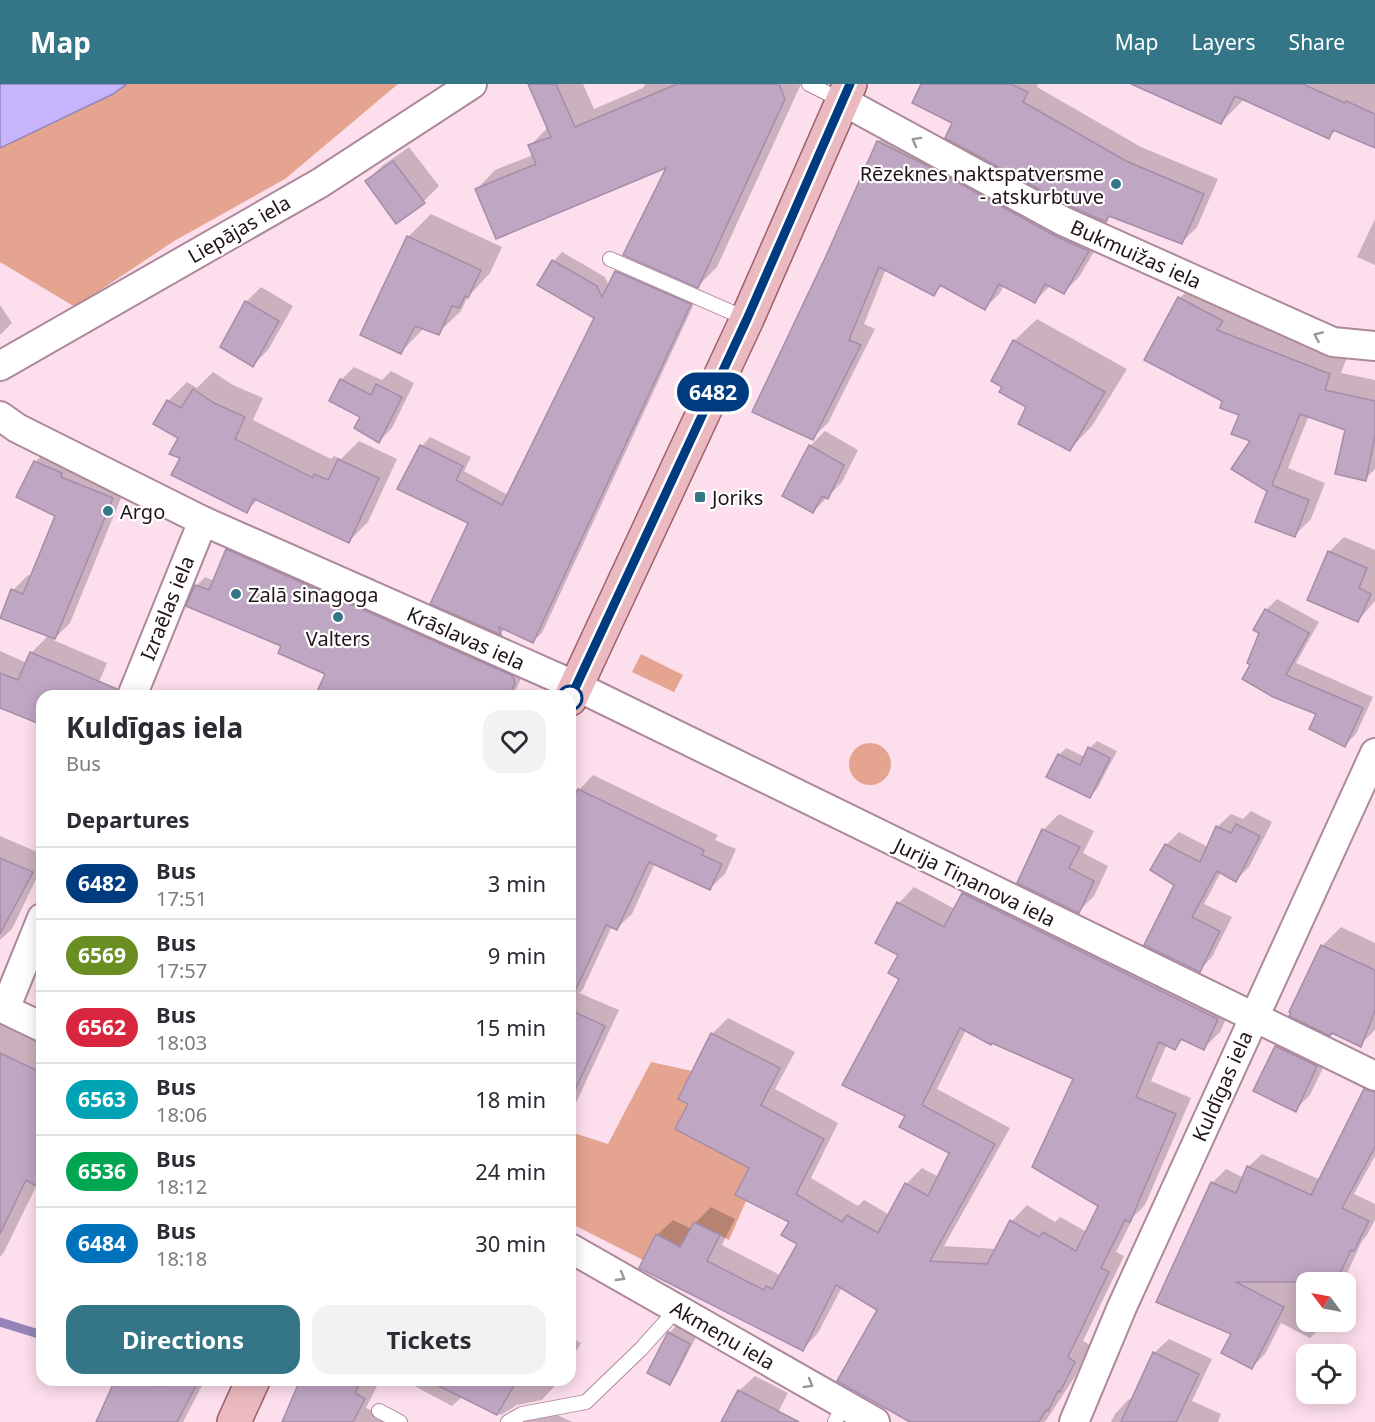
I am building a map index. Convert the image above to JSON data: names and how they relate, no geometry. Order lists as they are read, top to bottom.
{
  "streets": {
    "street": [
      "Liepājas iela",
      "Bukmuižas iela",
      "Izraēlas iela",
      "Krāslavas iela",
      "Jurija Tiņanova iela",
      "Kuldīgas iela",
      "Akmeņu iela"
    ]
  },
  "crossings": [
    ["Izraēlas iela", "Krāslavas iela"],
    ["Jurija Tiņanova iela", "Kuldīgas iela"]
  ],
  "one_way": ["Bukmuižas iela", "Akmeņu iela"],
  "places": {
    "other": [
      "Rēzeknes naktspatversme - atskurbtuve",
      "Argo",
      "Zalā sinagoga",
      "Valters"
    ],
    "transit": ["Joriks"]
  },
  "lines": ["bus line 6482"],
  "north": "top left",
  "page": {
    "header": "Map",
    "nav": ["Map", "Layers", "Share"],
    "on_map": "6482",
    "heading": [
      ["Kuldīgas iela", "Bus"],
      "Departures"
    ],
    "list": [
      {
        "mark": "6482",
        "name": "Bus",
        "note": "17:51",
        "value": "3 min"
      },
      {
        "mark": "6569",
        "name": "Bus",
        "note": "17:57",
        "value": "9 min"
      },
      {
        "mark": "6562",
        "name": "Bus",
        "note": "18:03",
        "value": "15 min"
      },
      {
        "mark": "6563",
        "name": "Bus",
        "note": "18:06",
        "value": "18 min"
      },
      {
        "mark": "6536",
        "name": "Bus",
        "note": "18:12",
        "value": "24 min"
      },
      {
        "mark": "6484",
        "name": "Bus",
        "note": "18:18",
        "value": "30 min"
      }
    ],
    "buttons": ["Directions", "Tickets"]
  }
}
